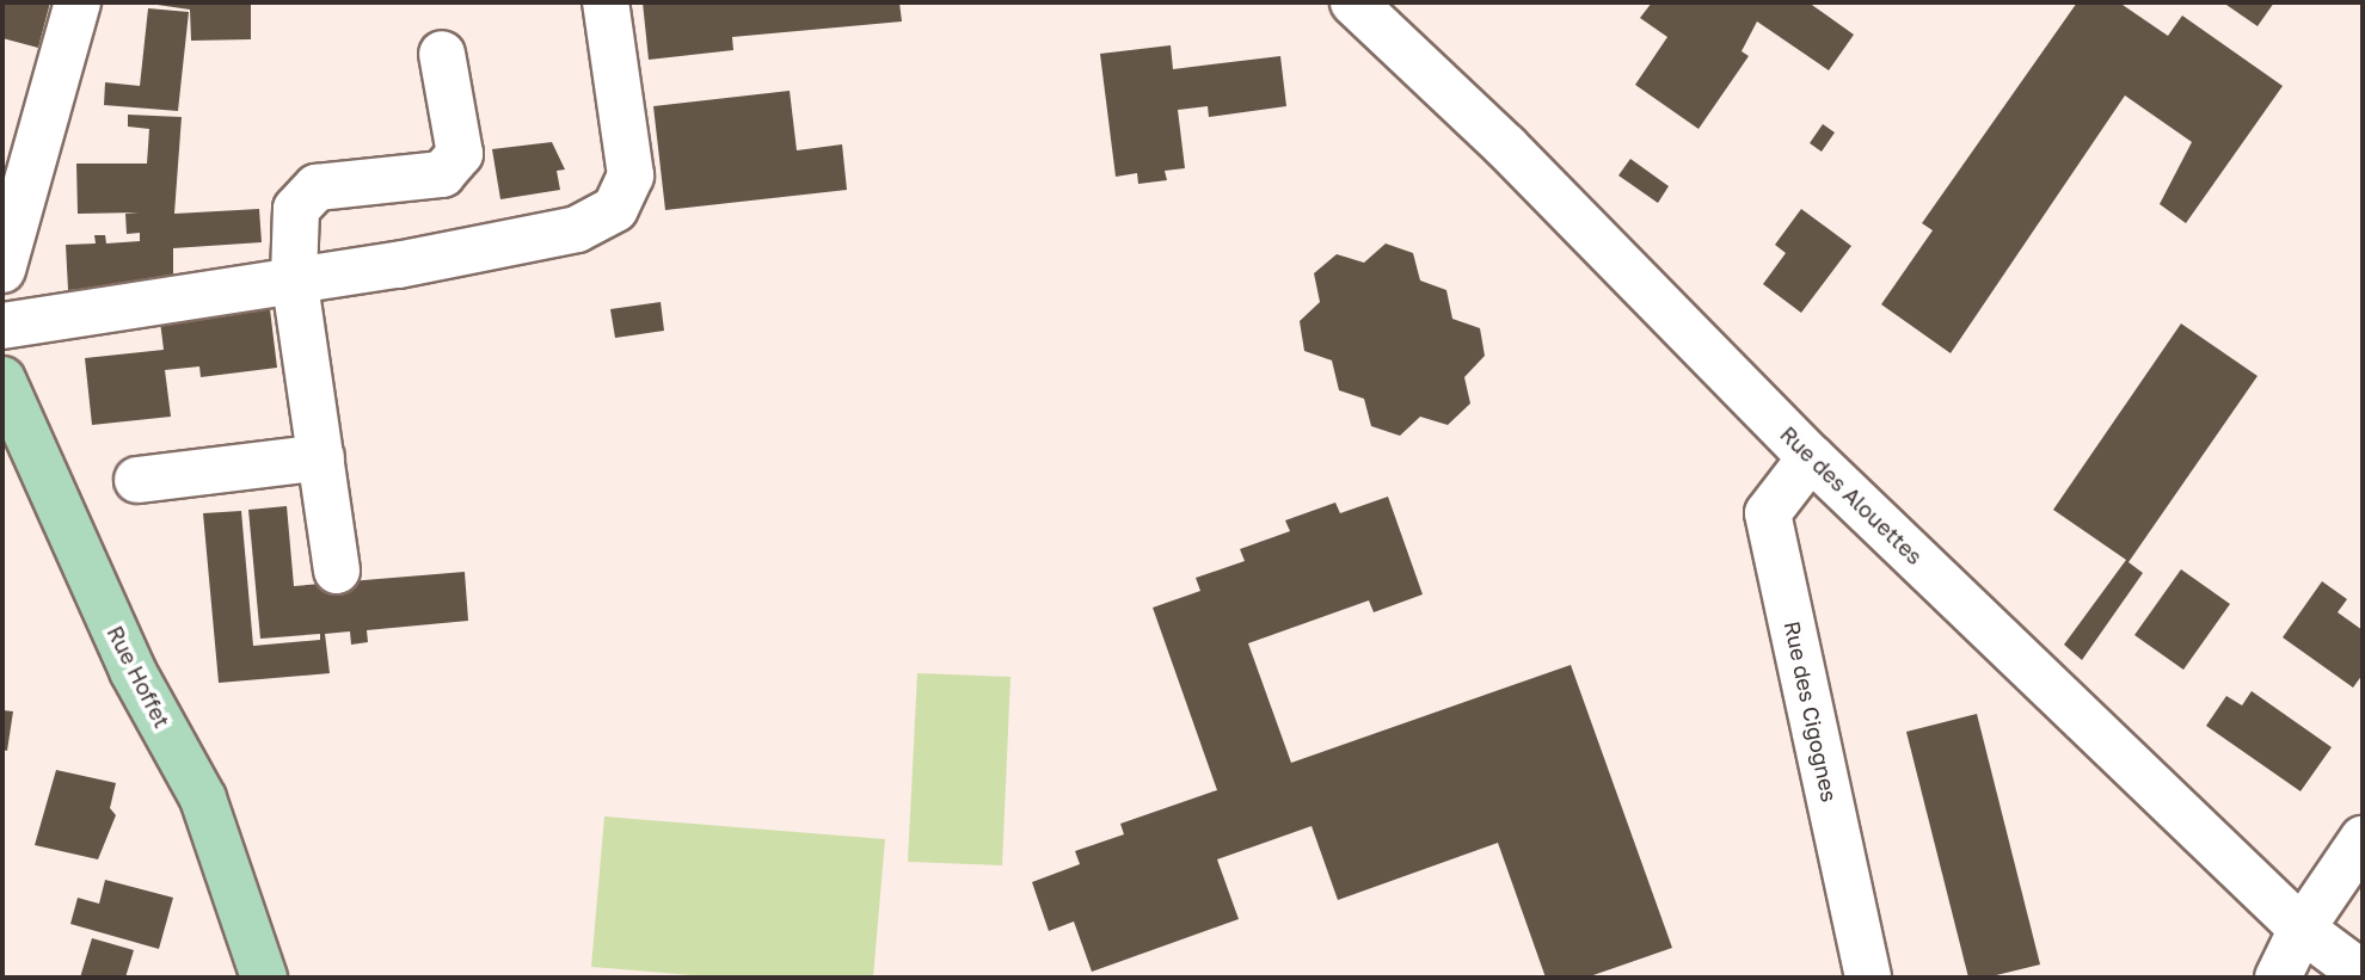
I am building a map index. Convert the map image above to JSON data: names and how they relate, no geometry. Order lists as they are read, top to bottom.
{
  "streets": {
    "main road": ["Rue Hoffet"],
    "street": ["Rue des Alouettes", "Rue des Cigognes"]
  },
  "crossings": [
    ["Rue des Alouettes", "Rue des Cigognes"]
  ]
}
